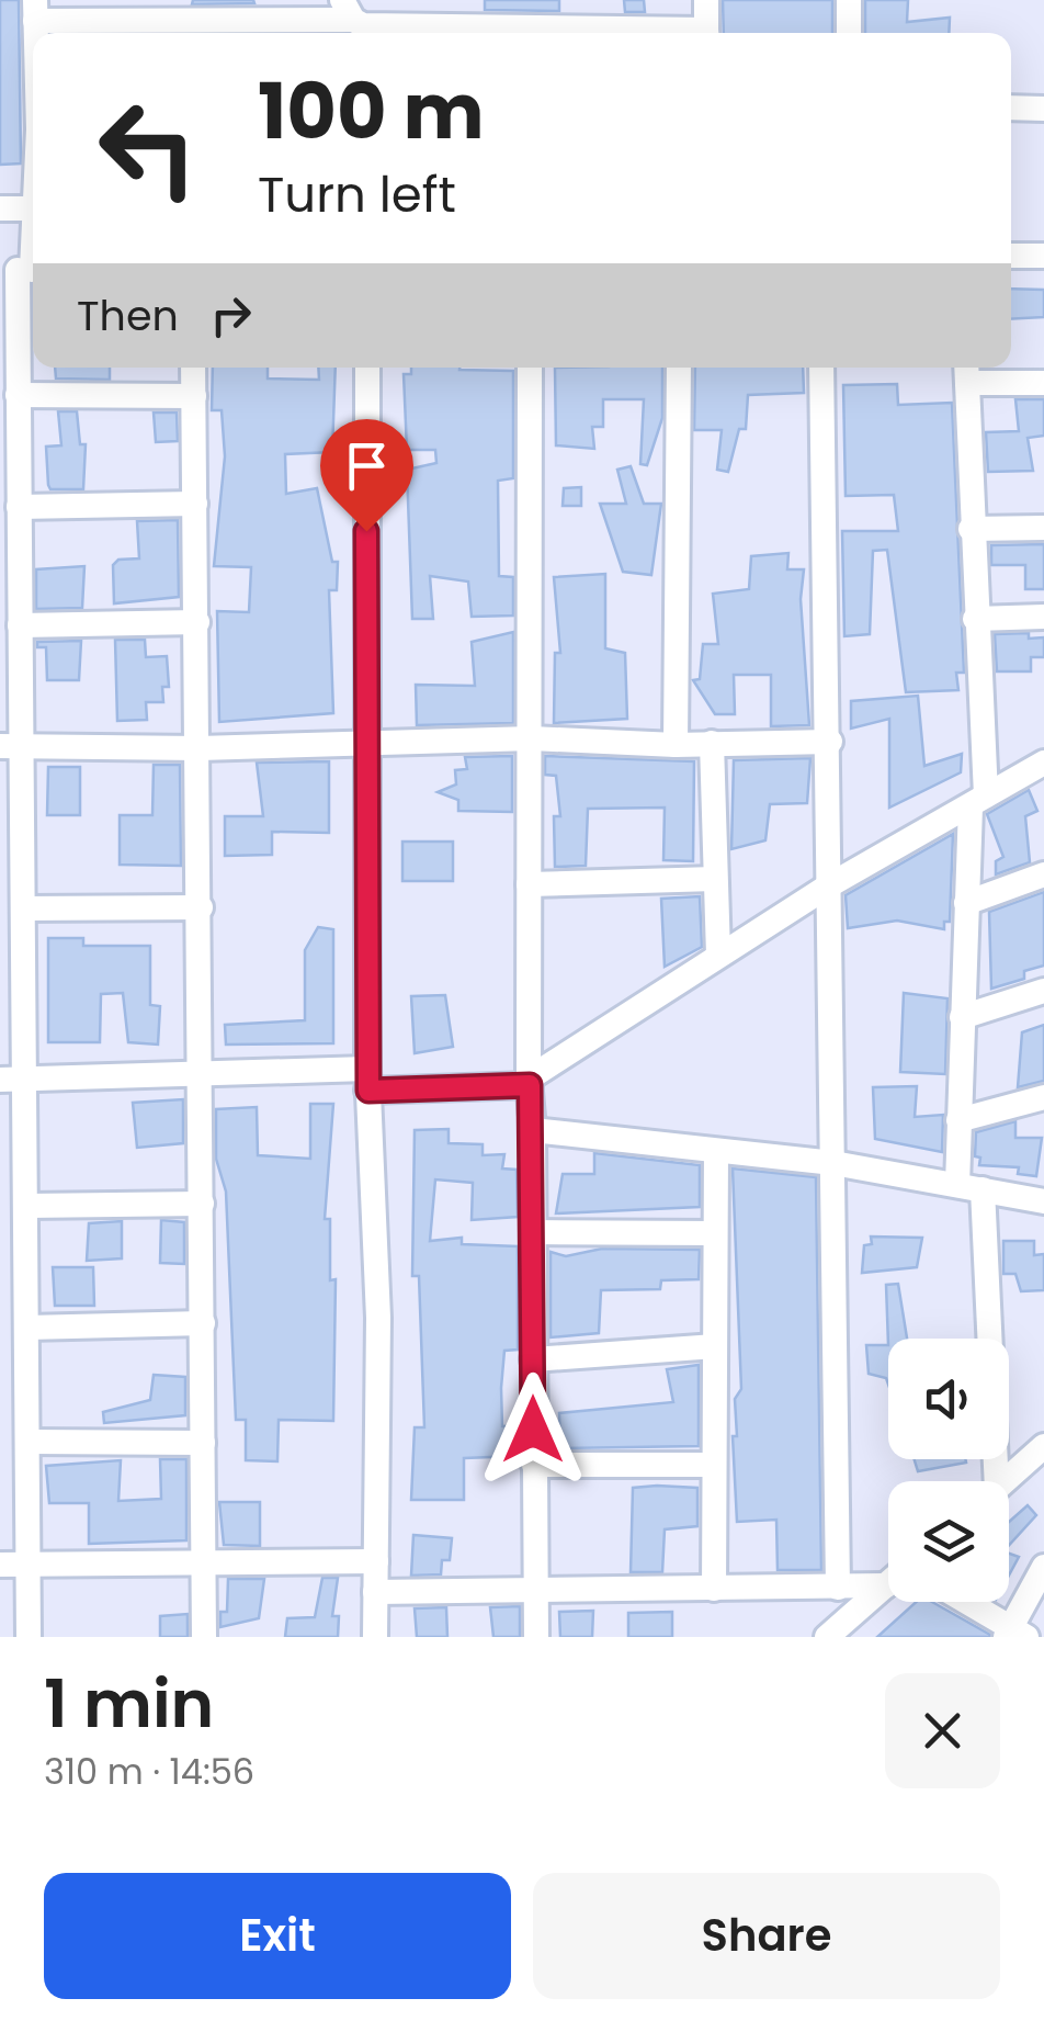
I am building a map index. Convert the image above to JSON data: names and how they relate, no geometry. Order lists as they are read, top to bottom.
{
  "page": {
    "turn": ["100 m", "Turn left"],
    "then": "Then",
    "heading": ["1 min", "310 m · 14:56"],
    "buttons": ["Exit", "Share"]
  }
}
